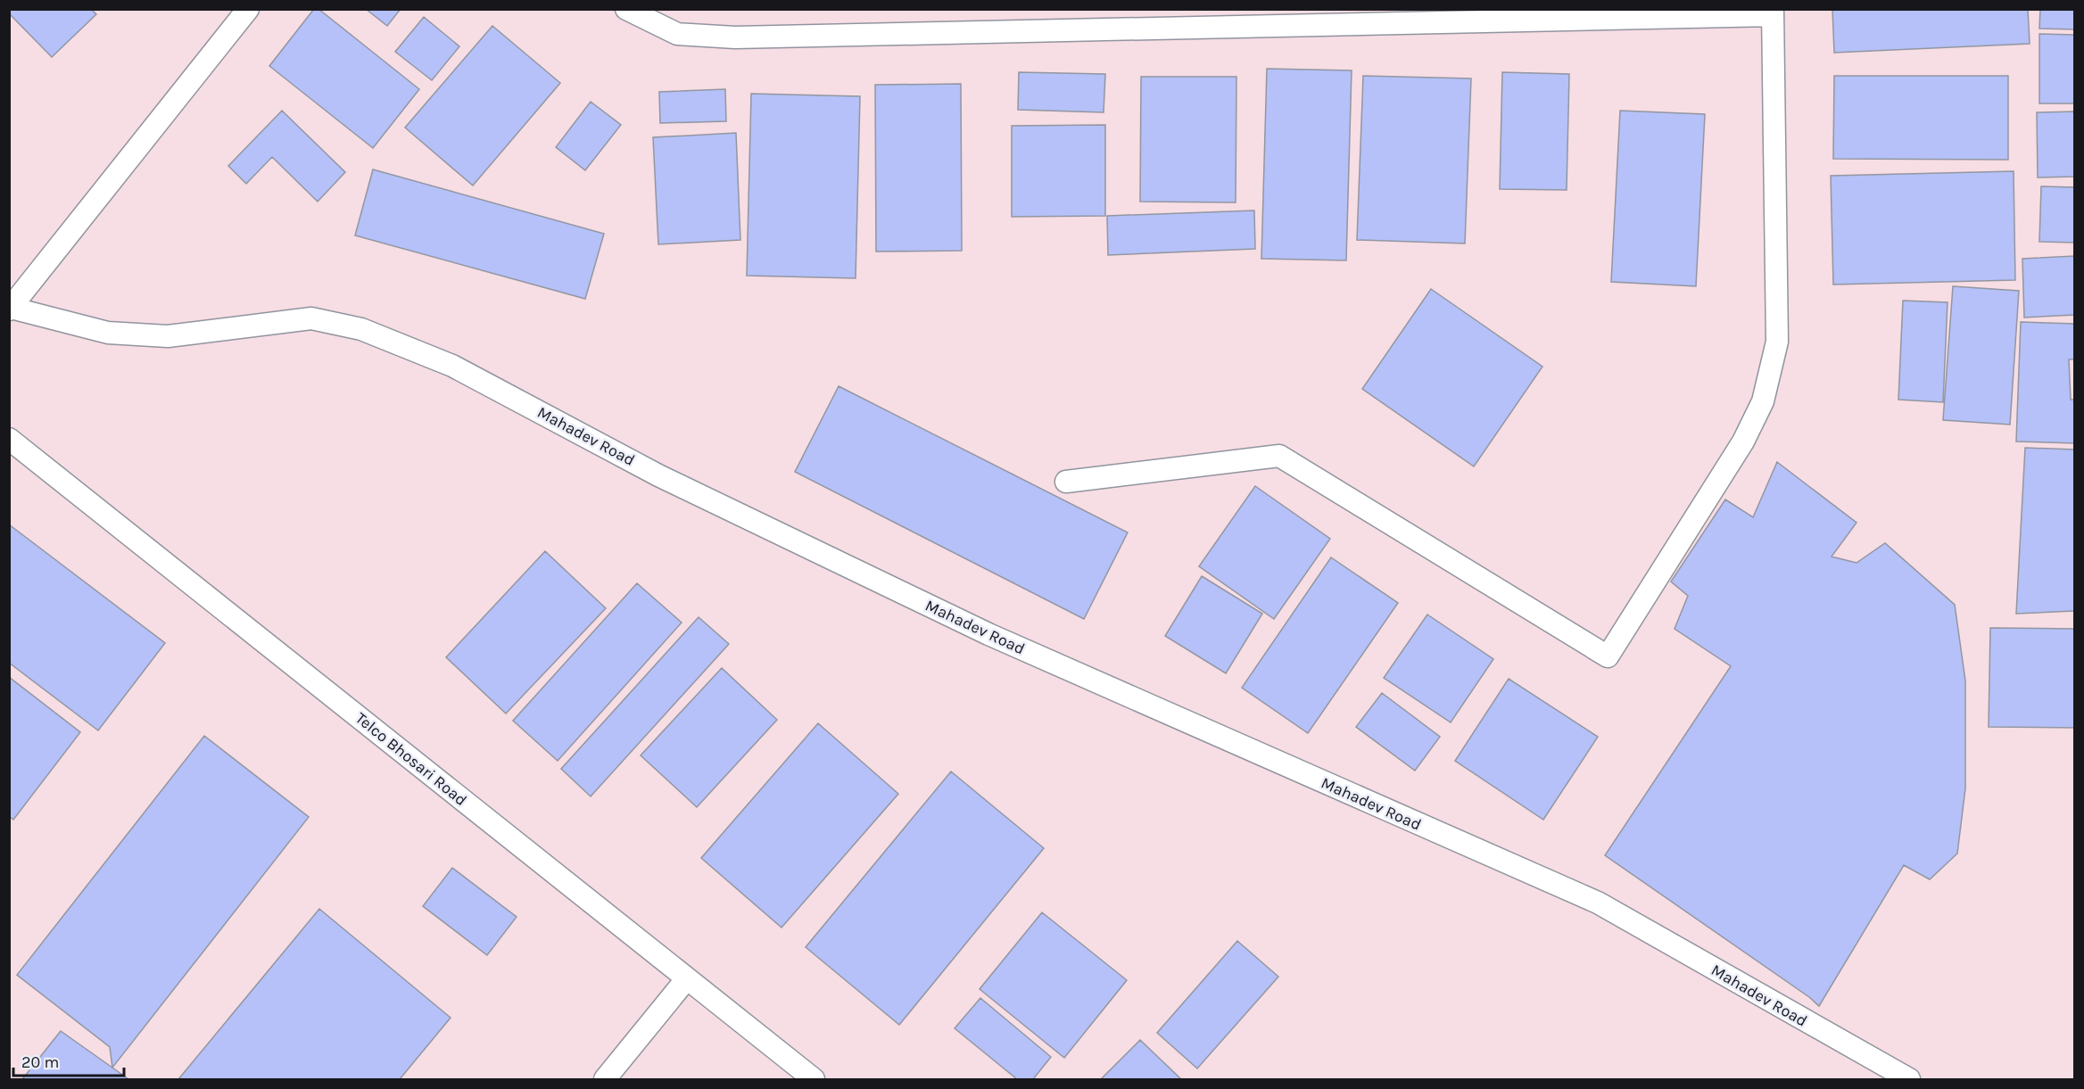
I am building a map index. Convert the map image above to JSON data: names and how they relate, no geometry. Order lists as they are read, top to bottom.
{
  "streets": {
    "lane": ["Mahadev Road", "Telco Bhosari Road"]
  },
  "scale_bar": "20 m"
}
